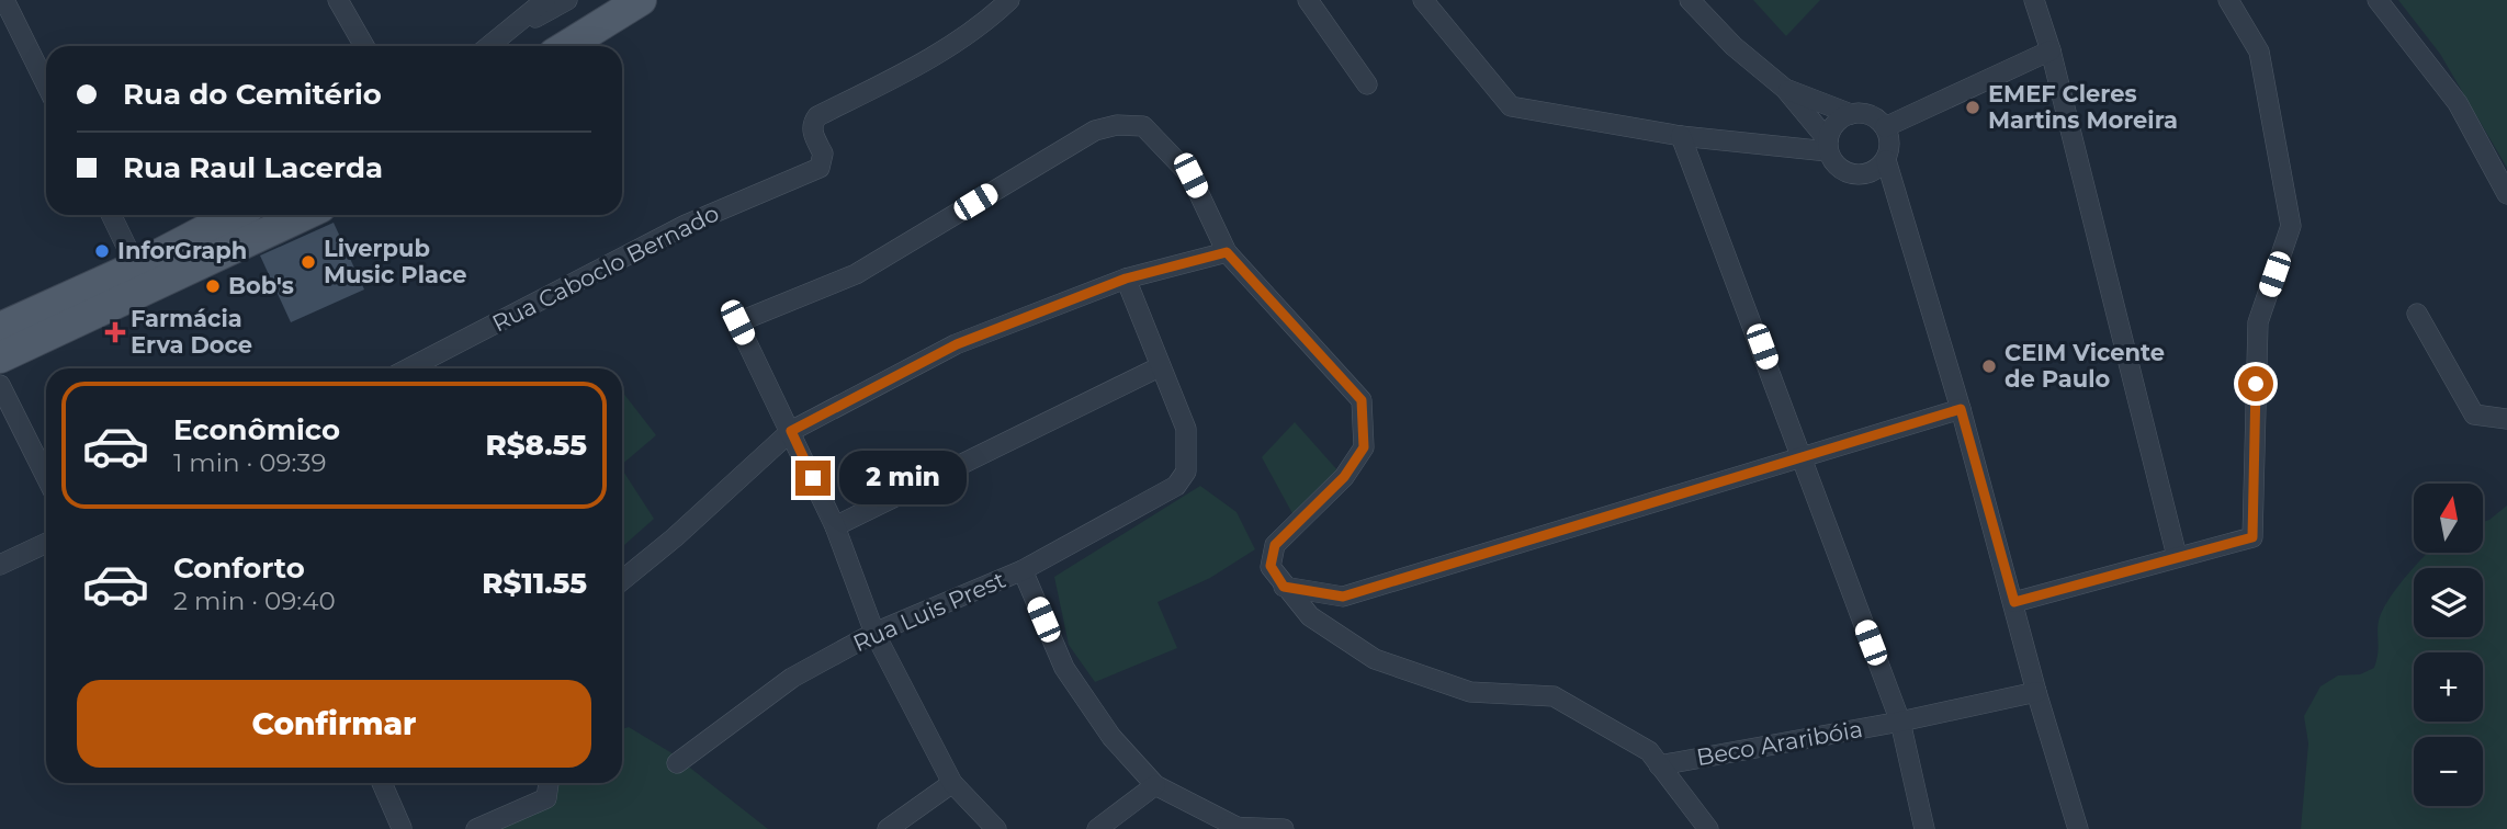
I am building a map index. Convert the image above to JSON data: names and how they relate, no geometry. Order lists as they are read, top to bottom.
{
  "streets": {
    "street": ["Rua Caboclo Bernado", "Rua Luis Prest", "Beco Araribóia"]
  },
  "places": {
    "other": [
      "EMEF Cleres Martins Moreira",
      "InforGraph",
      "Liverpub Music Place",
      "Bob's",
      "CEIM Vicente de Paulo"
    ],
    "health": ["Farmácia Erva Doce"]
  },
  "north": "top",
  "page": {
    "banner": ["Rua do Cemitério", "Rua Raul Lacerda"],
    "list": [
      {
        "name": "Econômico",
        "note": "1 min · 09:39",
        "value": "R$8.55"
      },
      {
        "name": "Conforto",
        "note": "2 min · 09:40",
        "value": "R$11.55"
      }
    ],
    "bubble": "2 min",
    "map_buttons": ["+", "−"],
    "buttons": "Confirmar"
  }
}
